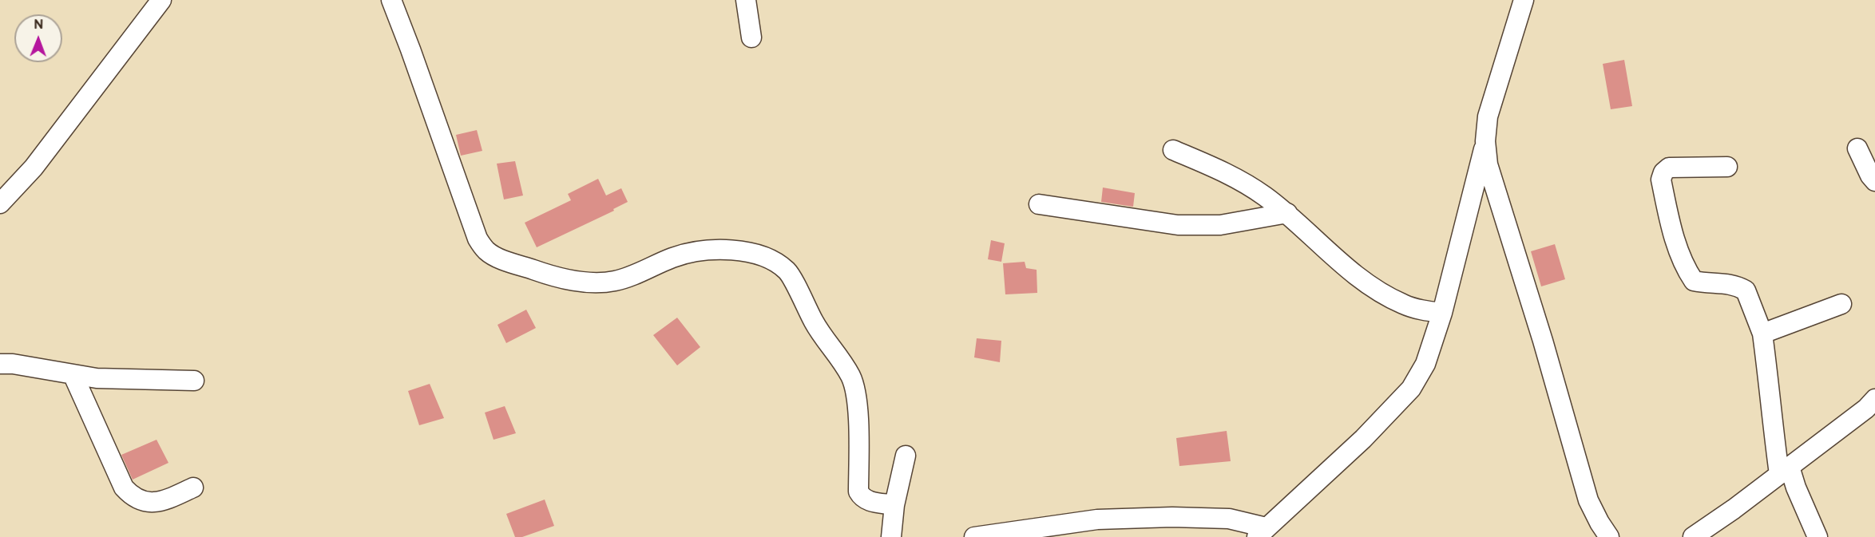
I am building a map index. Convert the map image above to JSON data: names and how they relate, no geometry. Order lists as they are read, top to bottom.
{
  "north": "top"
}
